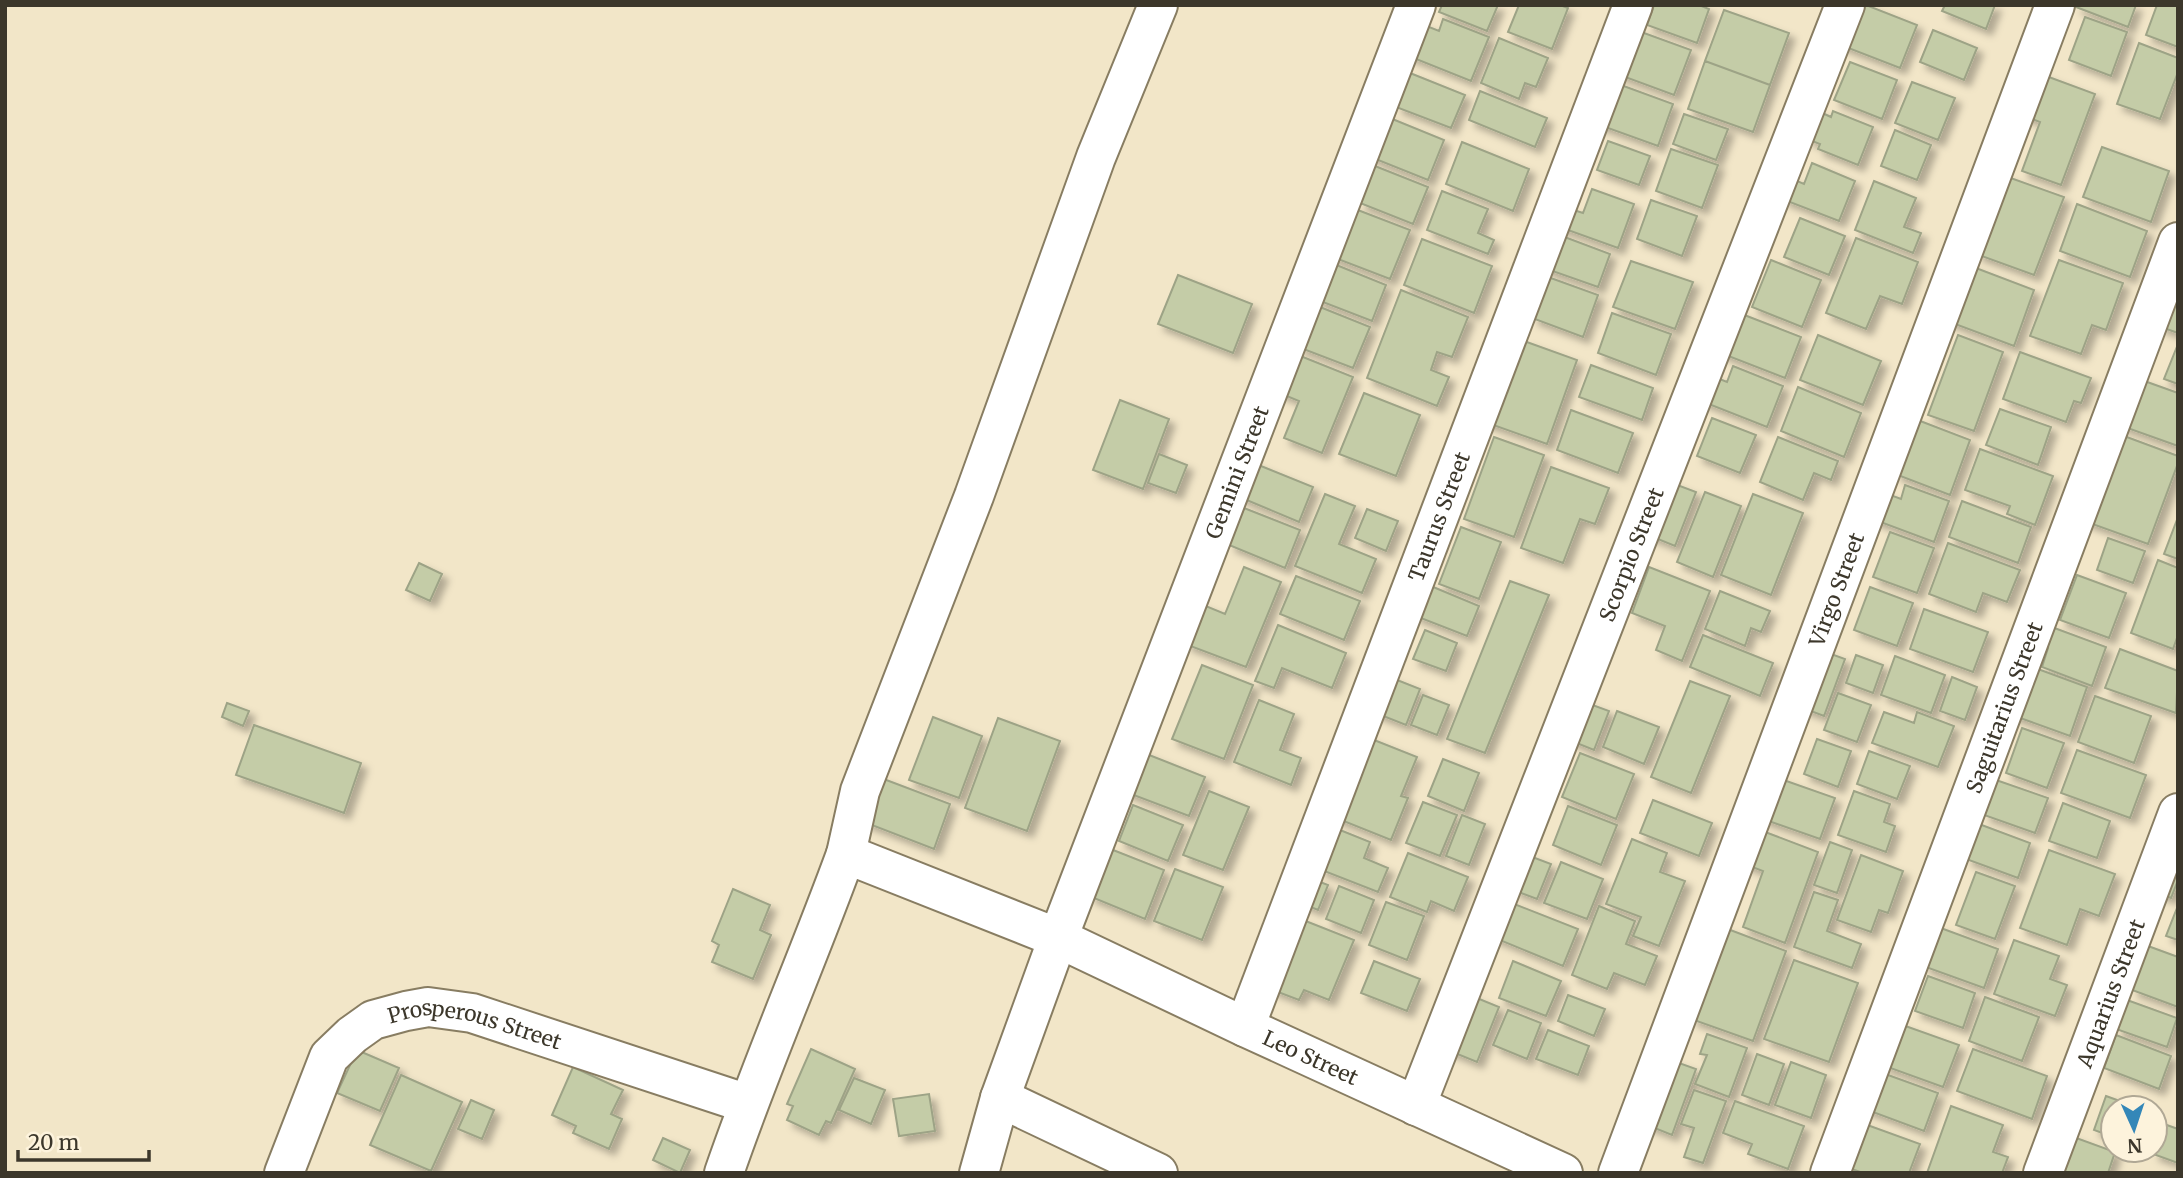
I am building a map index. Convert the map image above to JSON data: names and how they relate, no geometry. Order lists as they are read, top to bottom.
{
  "streets": {
    "street": [
      "Gemini Street",
      "Taurus Street",
      "Scorpio Street",
      "Virgo Street",
      "Saguitarius Street",
      "Aquarius Street",
      "Prosperous Street",
      "Leo Street"
    ]
  },
  "crossings": [
    ["Gemini Street", "Leo Street"],
    ["Taurus Street", "Leo Street"],
    ["Scorpio Street", "Leo Street"]
  ],
  "scale_bar": "20 m",
  "north": "bottom"
}
